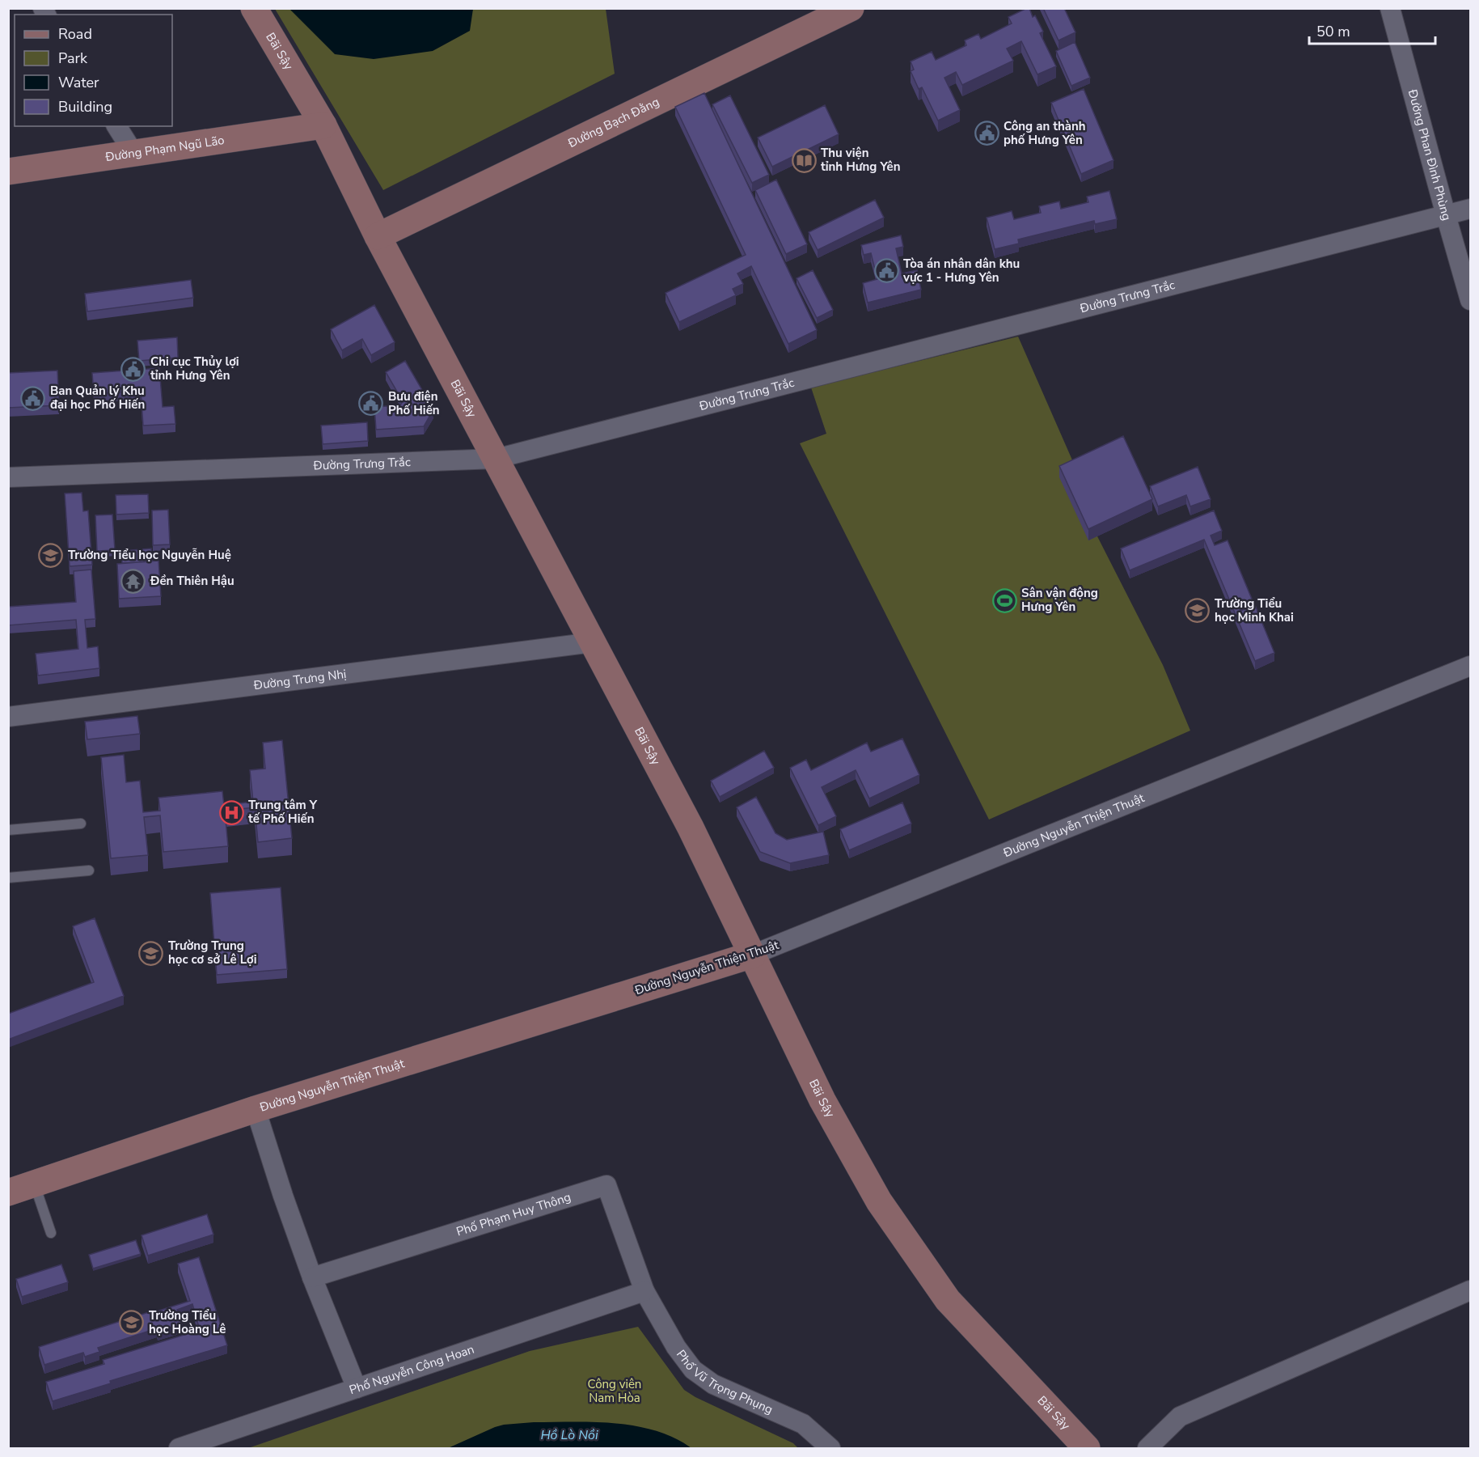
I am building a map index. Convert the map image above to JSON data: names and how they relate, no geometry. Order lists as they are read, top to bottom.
{
  "streets": {
    "street": [
      "Bãi Sậy",
      "Đường Bạch Đằng",
      "Đường Phạm Ngũ Lão",
      "Đường Phan Đình Phùng",
      "Đường Trưng Trắc",
      "Đường Trưng Nhị",
      "Đường Nguyễn Thiện Thuật",
      "Phố Phạm Huy Thông",
      "Phố Nguyễn Công Hoan",
      "Phố Vũ Trọng Phụng"
    ]
  },
  "crossings": [
    ["Bãi Sậy", "Đường Bạch Đằng"],
    ["Bãi Sậy", "Đường Phạm Ngũ Lão"],
    ["Bãi Sậy", "Đường Trưng Trắc"],
    ["Bãi Sậy", "Đường Trưng Nhị"],
    ["Bãi Sậy", "Đường Nguyễn Thiện Thuật"],
    ["Đường Phan Đình Phùng", "Đường Trưng Trắc"],
    ["Phố Phạm Huy Thông", "Phố Nguyễn Công Hoan"],
    ["Phố Phạm Huy Thông", "Phố Vũ Trọng Phụng"],
    ["Phố Nguyễn Công Hoan", "Phố Vũ Trọng Phụng"]
  ],
  "water": ["Hồ Lò Nồi"],
  "parks": ["Công viên Nam Hòa"],
  "places": {
    "public building": [
      "Công an thành phố Hưng Yên",
      "Tòa án nhân dân khu vực 1 - Hưng Yên",
      "Chi cục Thủy lợi tỉnh Hưng Yên",
      "Ban Quản lý Khu đại học Phố Hiến",
      "Bưu điện Phố Hiến"
    ],
    "library": ["Thu viện tỉnh Hưng Yên"],
    "school or university": [
      "Trường Tiểu học Nguyễn Huệ",
      "Trường Tiểu học Minh Khai",
      "Trường Trung học cơ sở Lê Lợi",
      "Trường Tiểu học Hoàng Lê"
    ],
    "temple": ["Đền Thiên Hậu"],
    "sports": ["Sân vận động Hưng Yên"],
    "hospital": ["Trung tâm Y tế Phố Hiến"]
  },
  "legend": [
    "Road",
    "Park",
    "Water",
    "Building"
  ],
  "scale_bar": "50 m"
}
